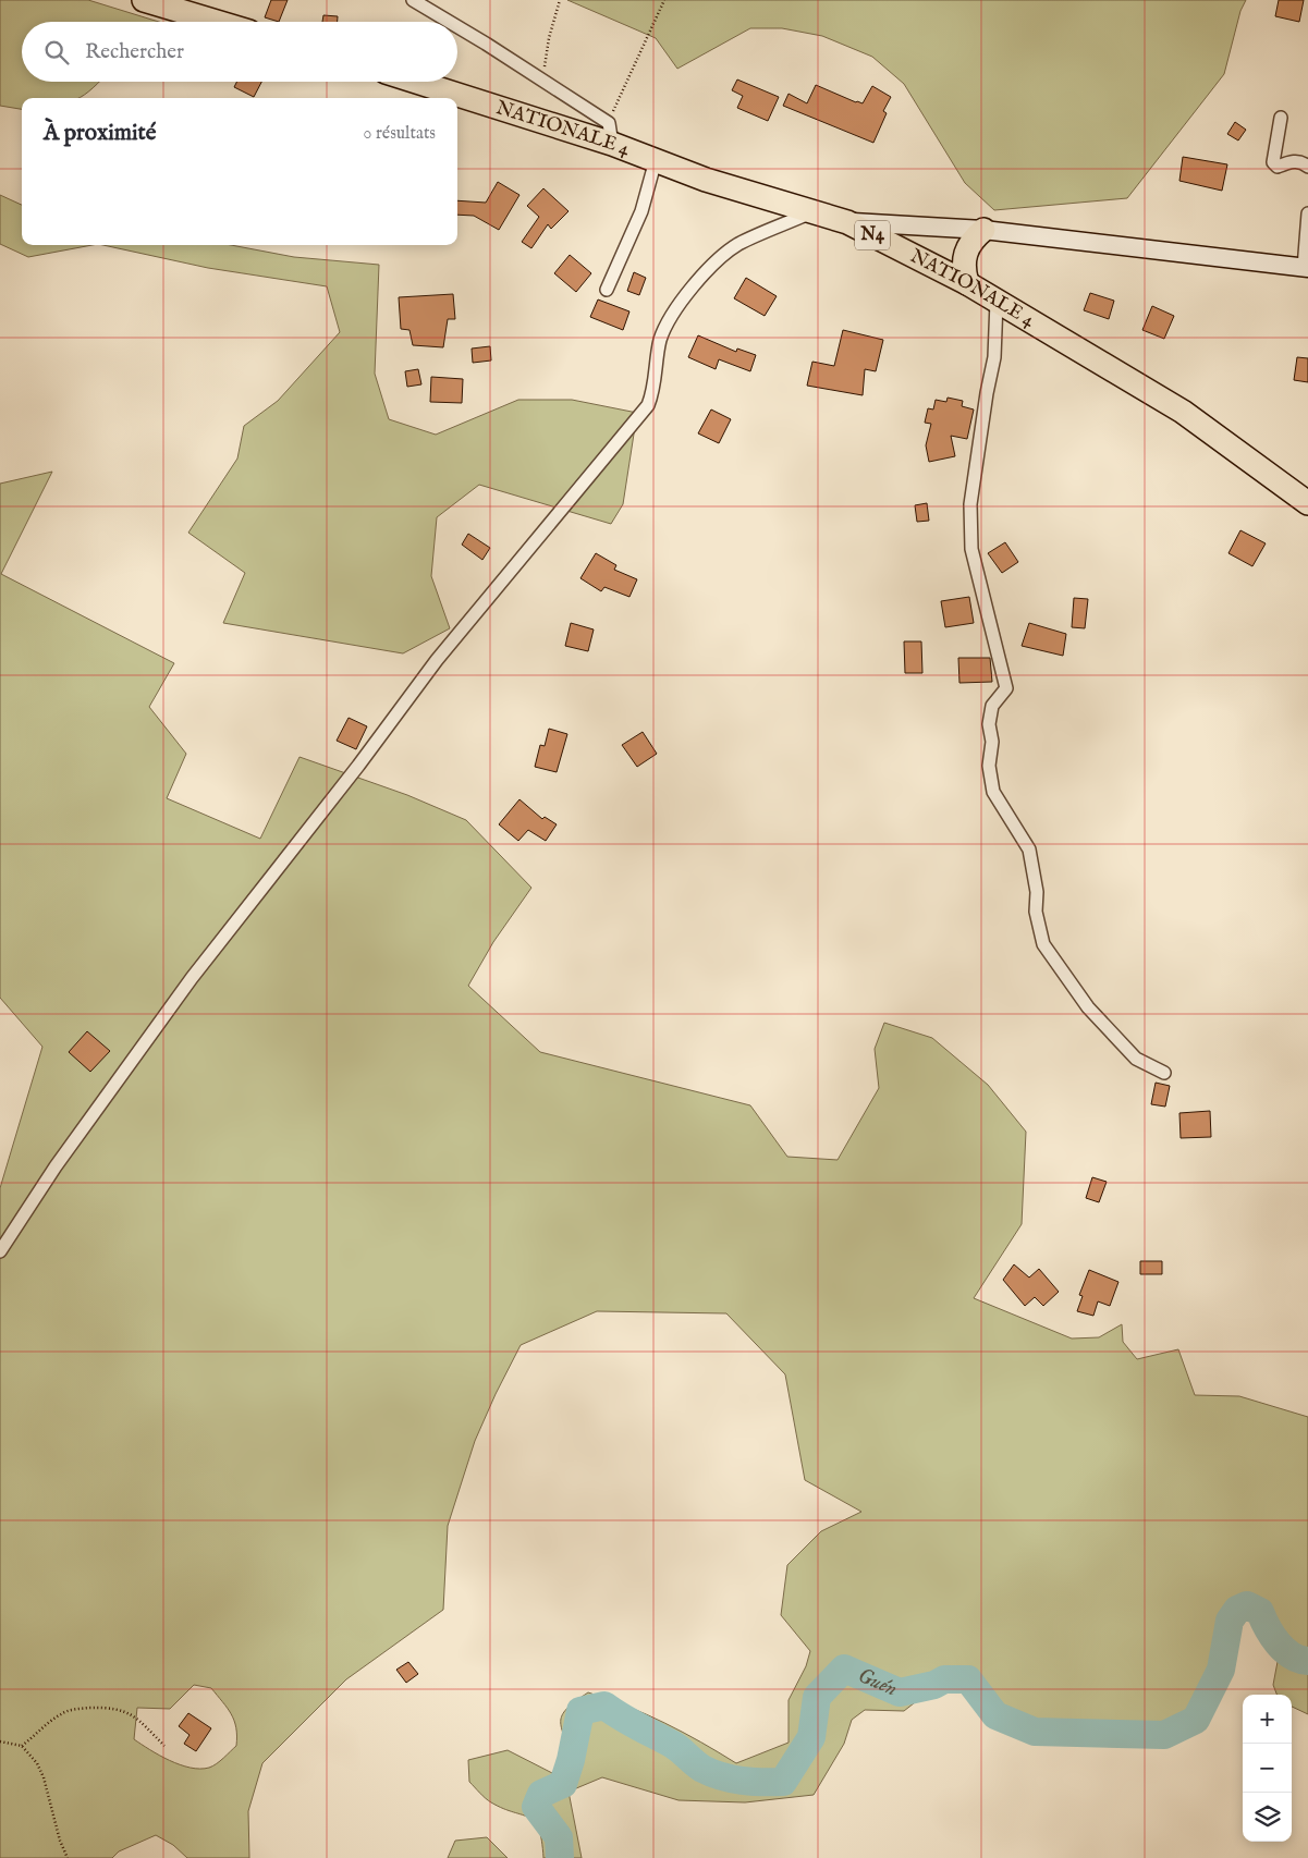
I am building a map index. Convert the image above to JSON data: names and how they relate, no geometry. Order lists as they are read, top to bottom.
{
  "streets": {
    "highway": ["NATIONALE 4", "N4"]
  },
  "water": ["Guén"],
  "page": {
    "search": "Rechercher",
    "heading": ["À proximité", "0 résultats"],
    "map_buttons": ["+", "−"]
  }
}
